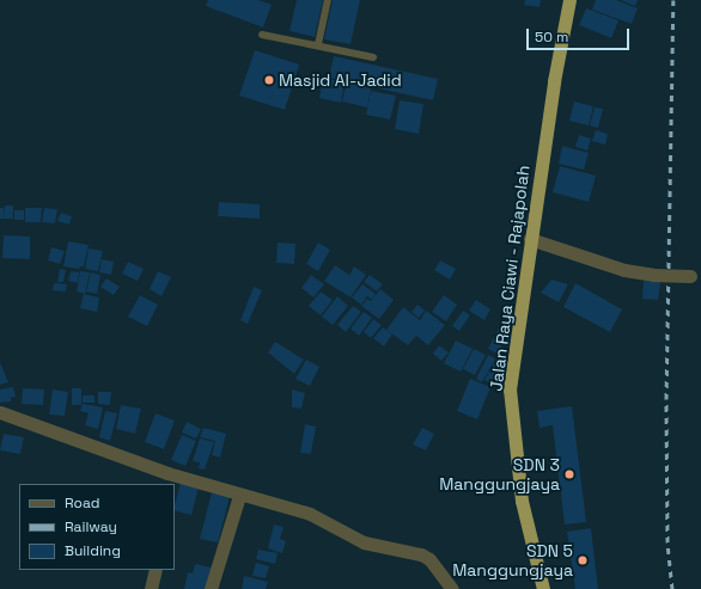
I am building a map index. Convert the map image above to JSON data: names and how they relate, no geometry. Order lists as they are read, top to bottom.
{
  "streets": {
    "highway": ["Jalan Raya Ciawi - Rajapolah"]
  },
  "places": ["Masjid Al-Jadid", "SDN 3 Manggungjaya", "SDN 5 Manggungjaya"],
  "legend": ["Road", "Railway", "Building"],
  "scale_bar": "50 m"
}
